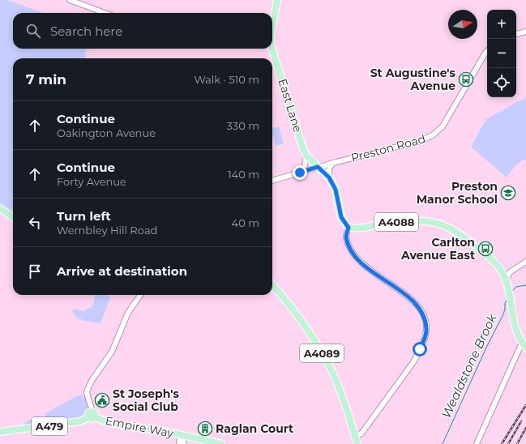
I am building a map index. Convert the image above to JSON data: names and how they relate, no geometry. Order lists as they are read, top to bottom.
{
  "streets": {
    "main road": [
      "East Lane",
      "A4088",
      "A4089",
      "A479",
      "Empire Way"
    ],
    "street": ["Preston Road"]
  },
  "crossings": [
    ["East Lane", "Preston Road"]
  ],
  "water": ["Wealdstone Brook"],
  "places": {
    "bus stop": ["St Augustine's Avenue", "Carlton Avenue East"],
    "school or university": ["Preston Manor School"],
    "public building": ["St Joseph's Social Club"],
    "building": ["Raglan Court"]
  },
  "north": "right",
  "page": {
    "map_buttons": ["+", "−"],
    "search": "Search here",
    "heading": ["7 min", "Walk · 510 m"],
    "list": [
      ["Continue", "Oakington Avenue", "330 m"],
      ["Continue", "Forty Avenue", "140 m"],
      ["Turn left", "Wembley Hill Road", "40 m"],
      "Arrive at destination"
    ]
  }
}
